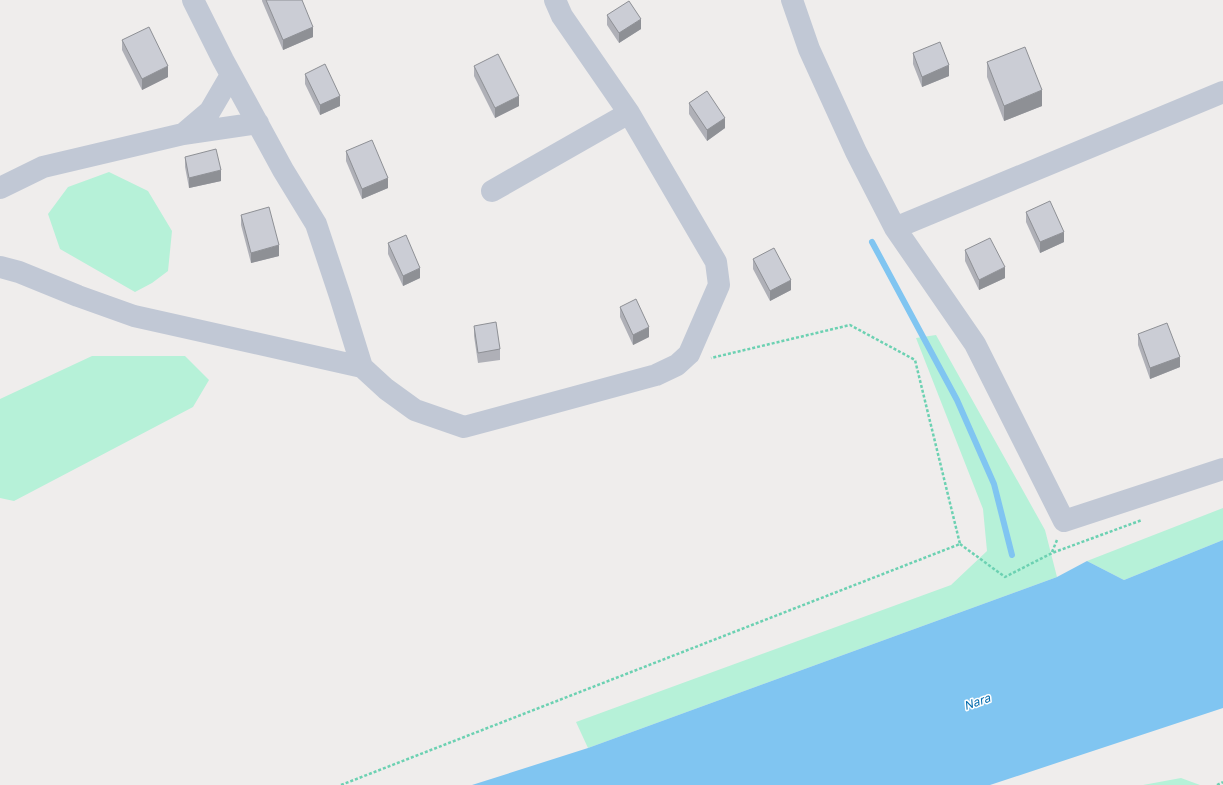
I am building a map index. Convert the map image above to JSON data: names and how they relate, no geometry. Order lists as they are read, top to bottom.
{
  "water": ["Nara"]
}
